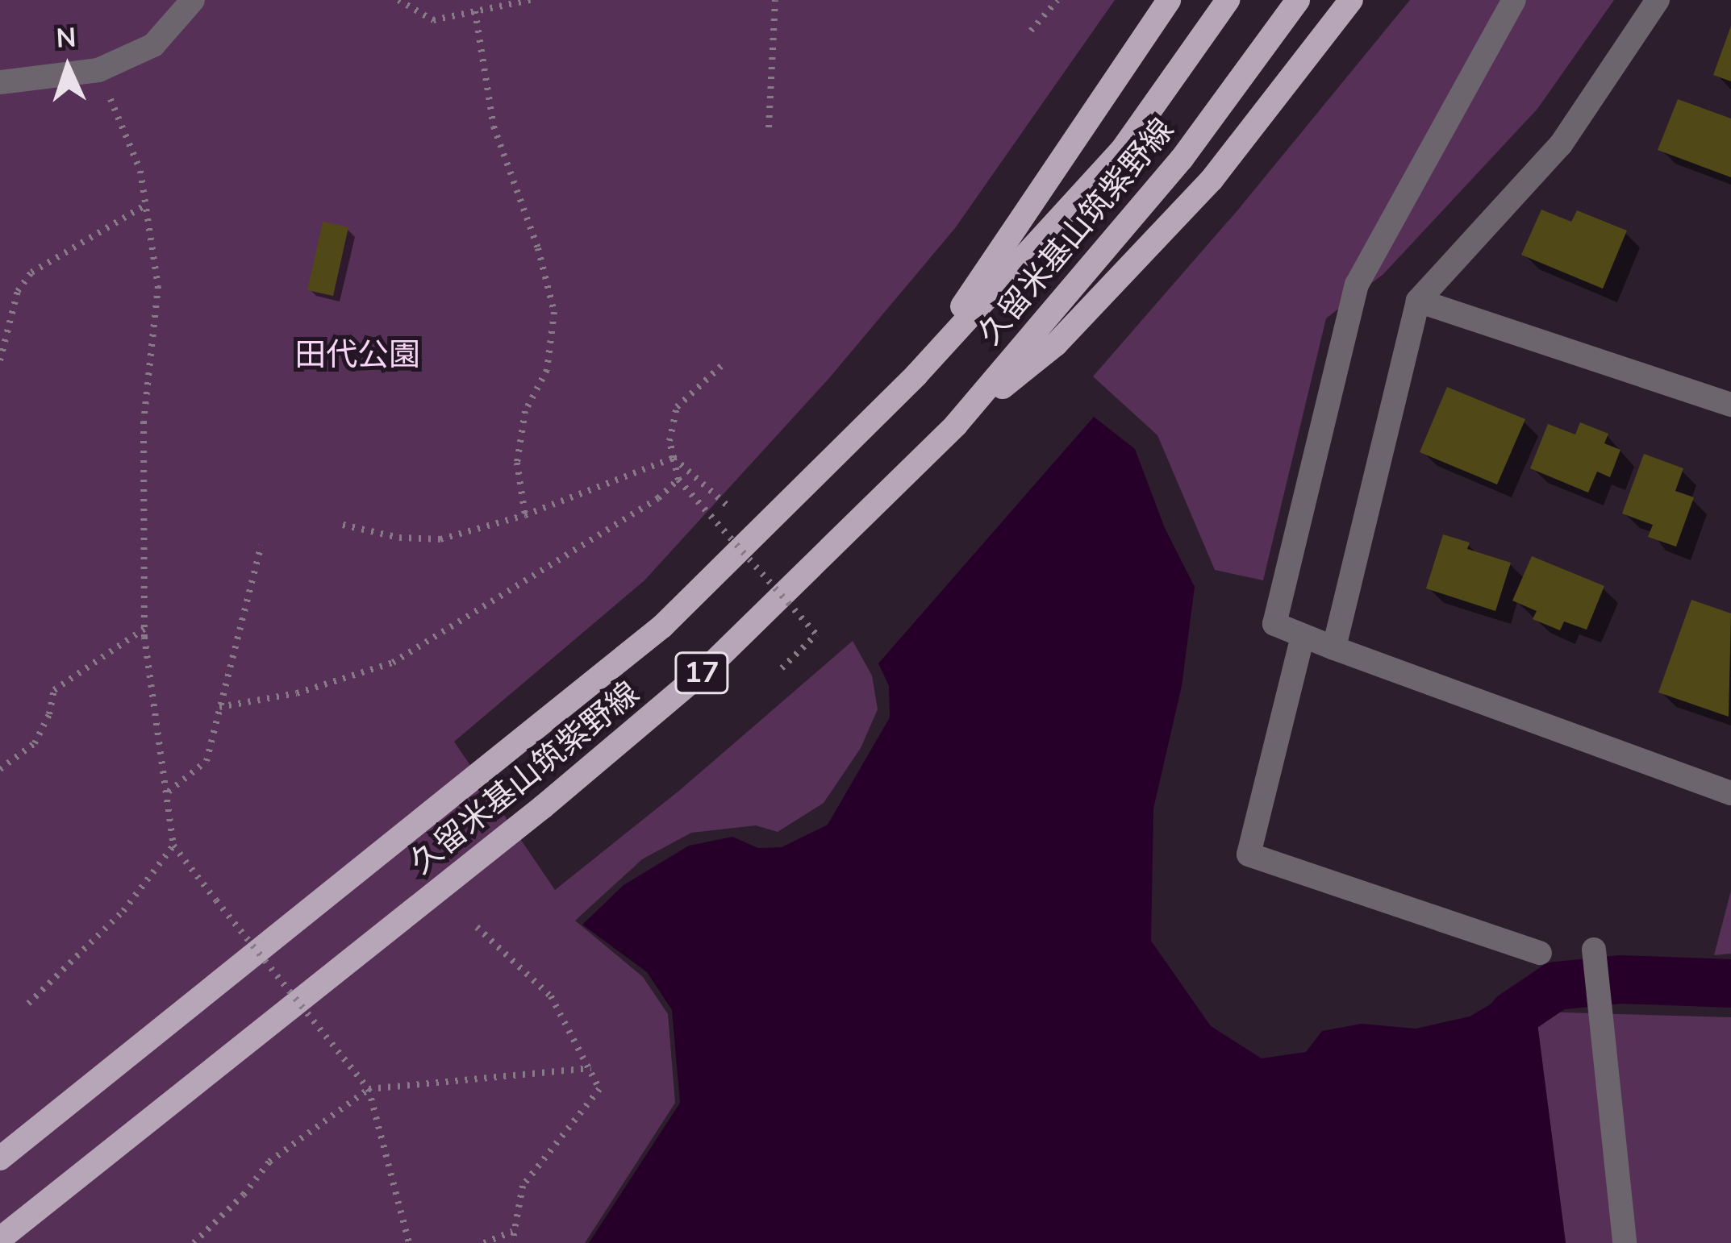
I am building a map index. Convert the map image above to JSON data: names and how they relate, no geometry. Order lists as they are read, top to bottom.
{
  "streets": {
    "main road": ["久留米基山筑紫野線", "17"]
  },
  "parks": ["田代公園"],
  "north": "top"
}
